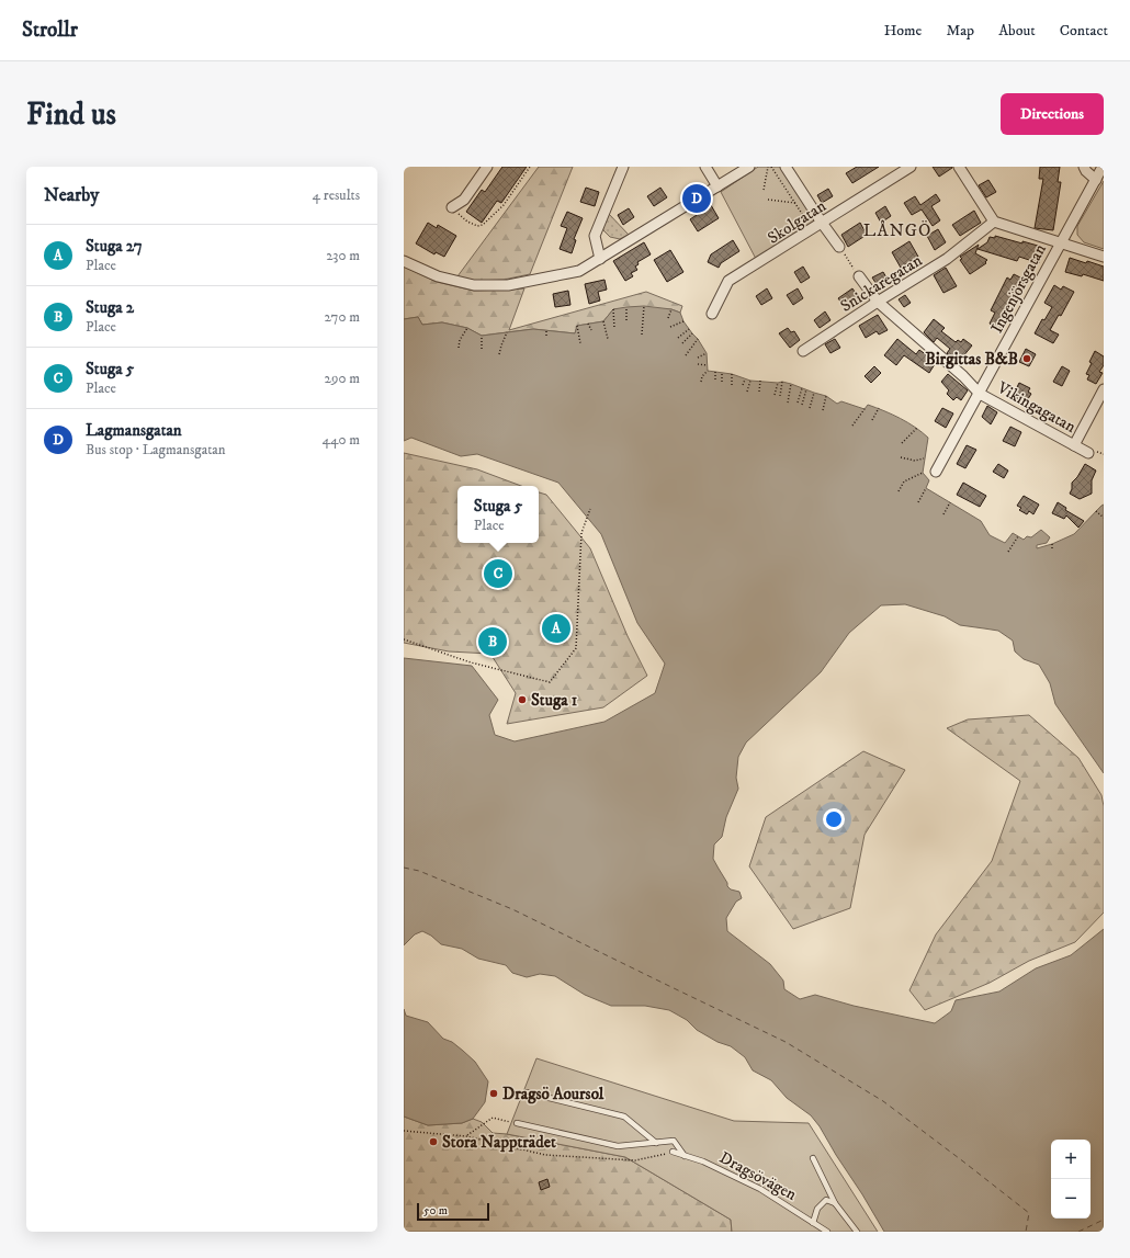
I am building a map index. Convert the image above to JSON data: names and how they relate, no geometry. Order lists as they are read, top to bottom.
{
  "streets": {
    "street": [
      "Skolgatan",
      "Snickaregatan",
      "Ingenjörsgatan",
      "Vikingagatan"
    ],
    "lane": ["Dragsövägen"]
  },
  "crossings": [
    ["Snickaregatan", "Vikingagatan"],
    ["Ingenjörsgatan", "Vikingagatan"]
  ],
  "districts": ["LÅNGÖ"],
  "places": [
    "Birgittas B&B",
    "Stuga 1",
    "Dragsö Aoursol",
    "Stora Nappträdet"
  ],
  "scale_bar": "50 m",
  "page": {
    "header": "Strollr",
    "nav": [
      "Home",
      "Map",
      "About",
      "Contact"
    ],
    "buttons": "Directions",
    "title": "Find us",
    "heading": ["Nearby", "4 results"],
    "pins": [
      "D",
      "C",
      "A",
      "B"
    ],
    "list": [
      {
        "mark": "A",
        "name": "Stuga 27",
        "note": "Place",
        "value": "230 m"
      },
      {
        "mark": "B",
        "name": "Stuga 2",
        "note": "Place",
        "value": "270 m"
      },
      {
        "mark": "C",
        "name": "Stuga 5",
        "note": "Place",
        "value": "290 m"
      },
      {
        "mark": "D",
        "name": "Lagmansgatan",
        "note": "Bus stop · Lagmansgatan",
        "value": "440 m"
      }
    ],
    "popup": ["Stuga 5", "Place"],
    "map_buttons": ["+", "−"],
    "scale": "50 m"
  }
}
